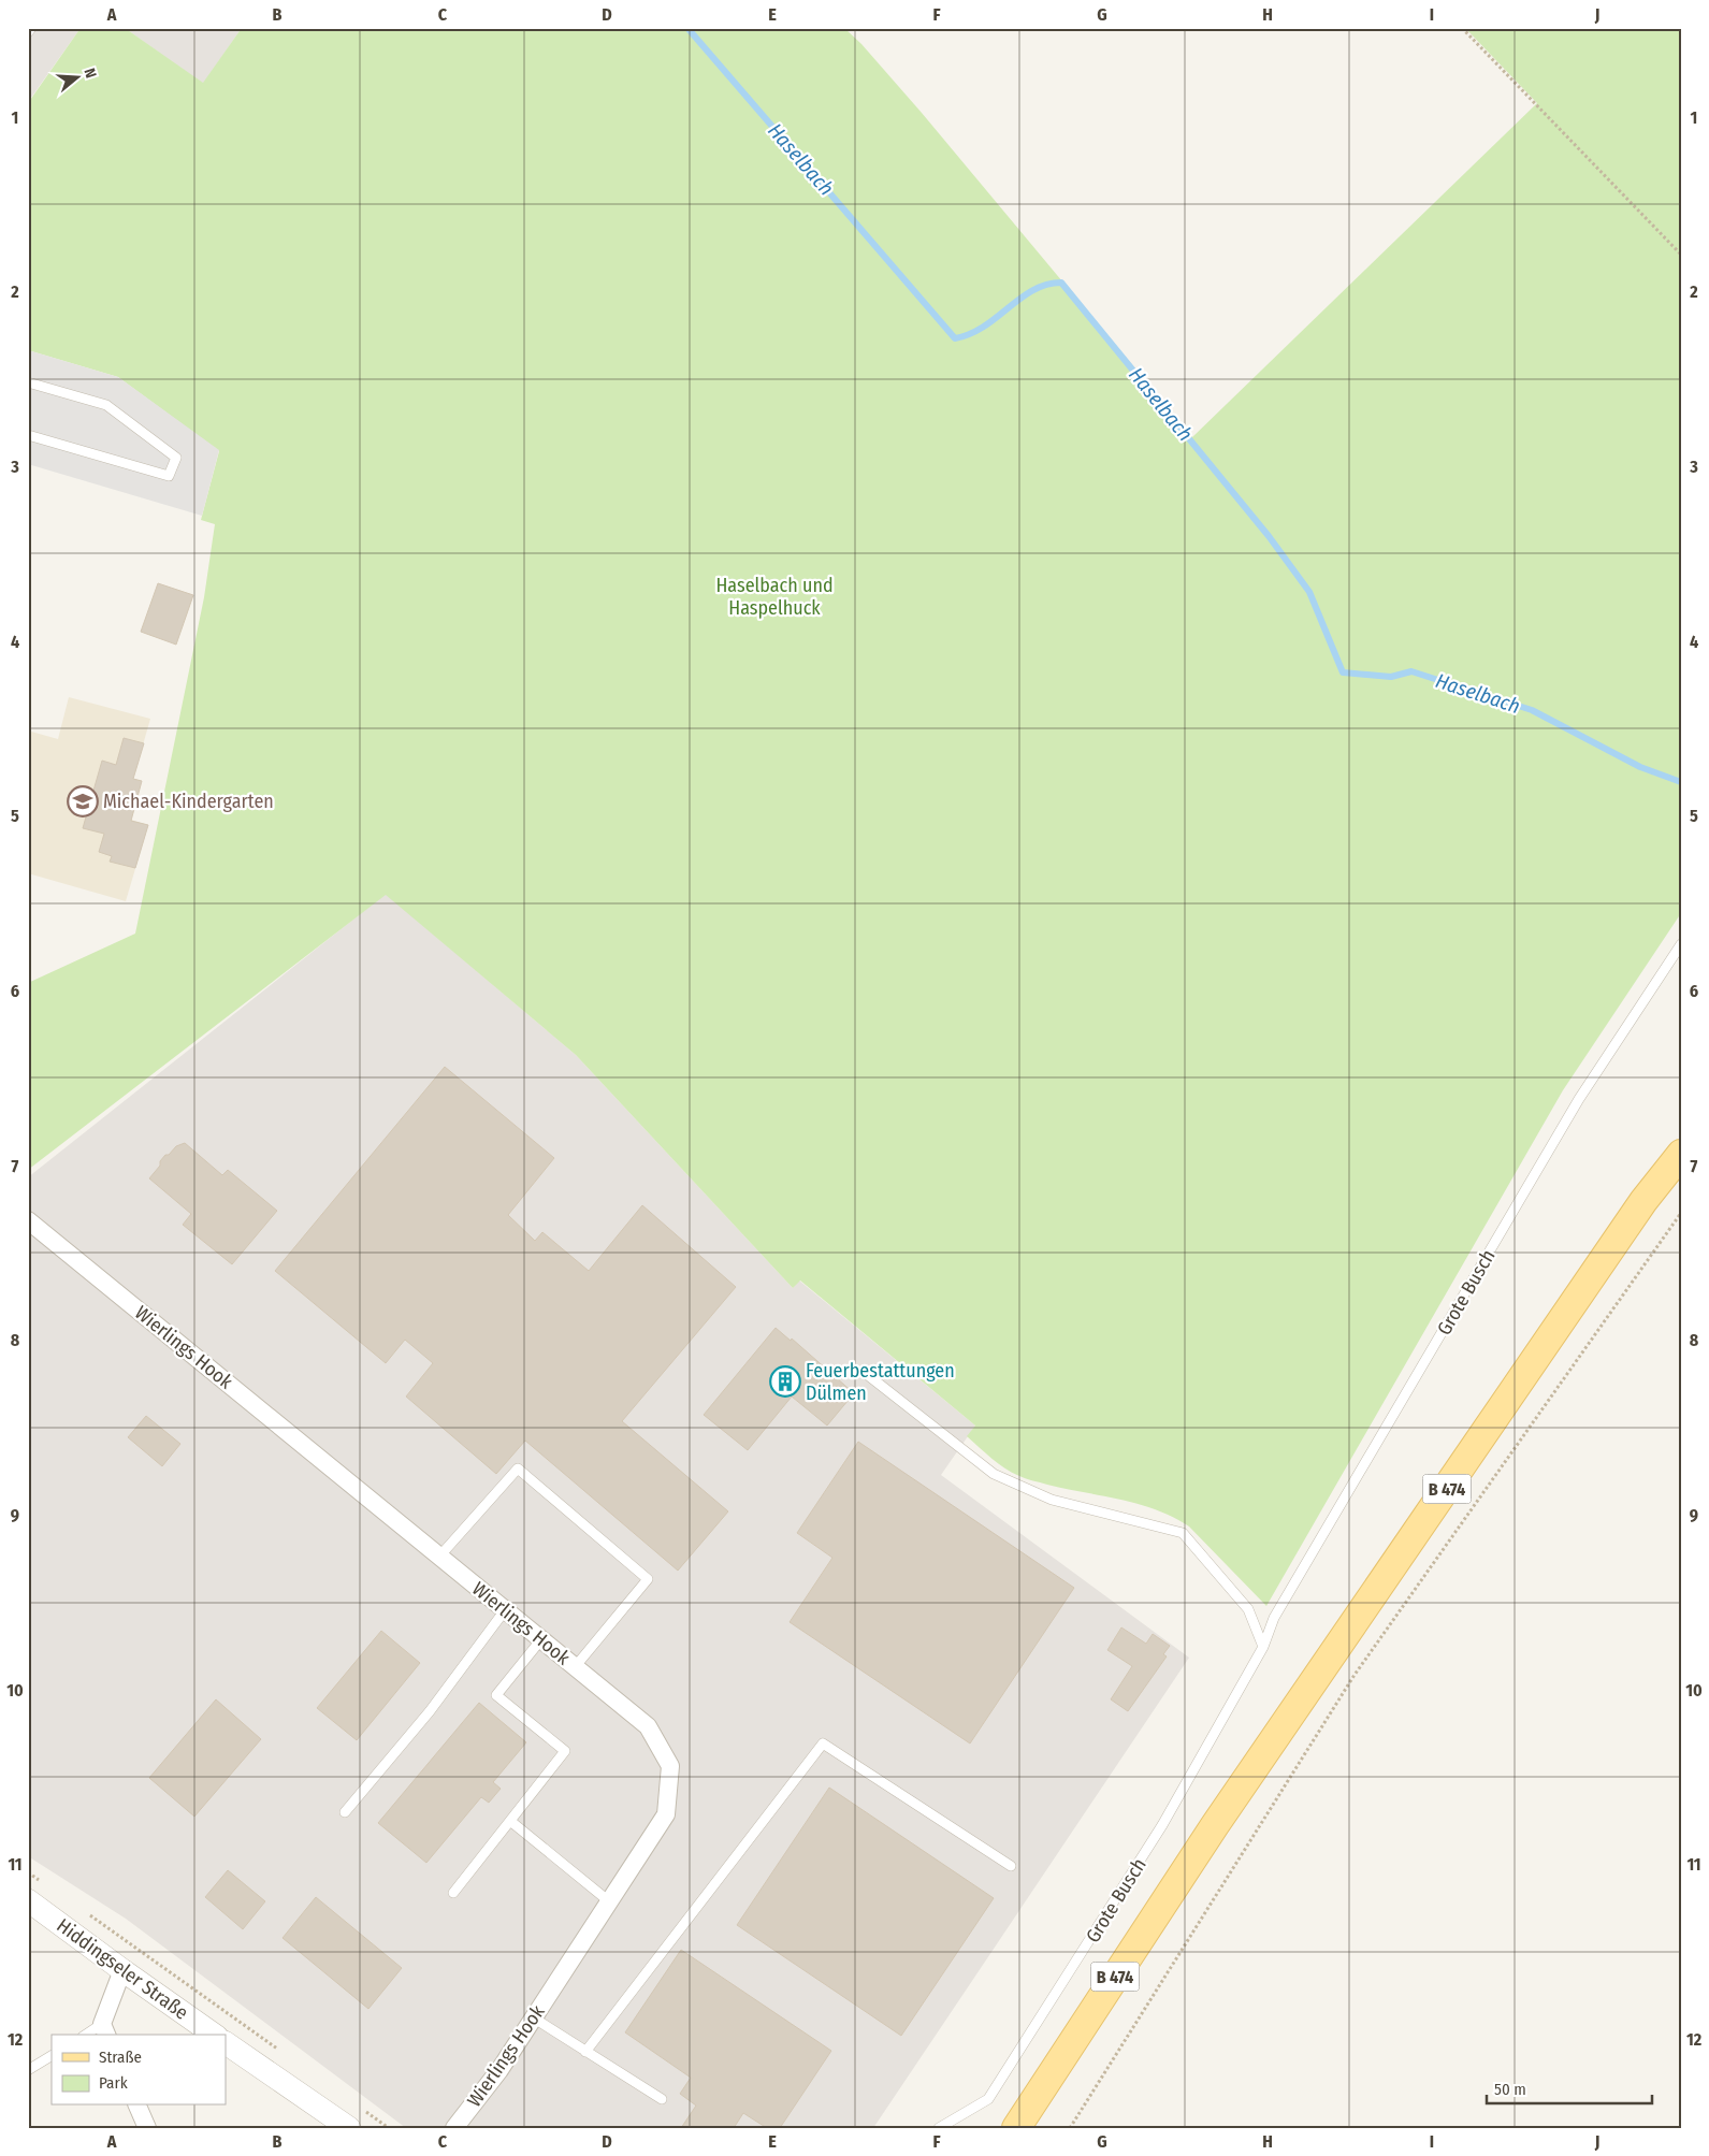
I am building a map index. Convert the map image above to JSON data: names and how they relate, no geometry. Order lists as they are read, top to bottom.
{
  "streets": {
    "main road": ["B 474"],
    "street": ["Wierlings Hook", "Hiddingseler Straße"],
    "lane": ["Grote Busch"]
  },
  "water": ["Haselbach"],
  "parks": ["Haselbach und Haspelhuck"],
  "places": {
    "school or university": ["Michael-Kindergarten"],
    "building": ["Feuerbestattungen Dülmen"]
  },
  "legend": ["Straße", "Park"],
  "scale_bar": "50 m",
  "north": "right",
  "grid": {
    "columns": [
      "A",
      "B",
      "C",
      "D",
      "E",
      "F",
      "G",
      "H",
      "I",
      "J"
    ],
    "rows": [
      "1",
      "2",
      "3",
      "4",
      "5",
      "6",
      "7",
      "8",
      "9",
      "10",
      "11",
      "12"
    ]
  }
}
